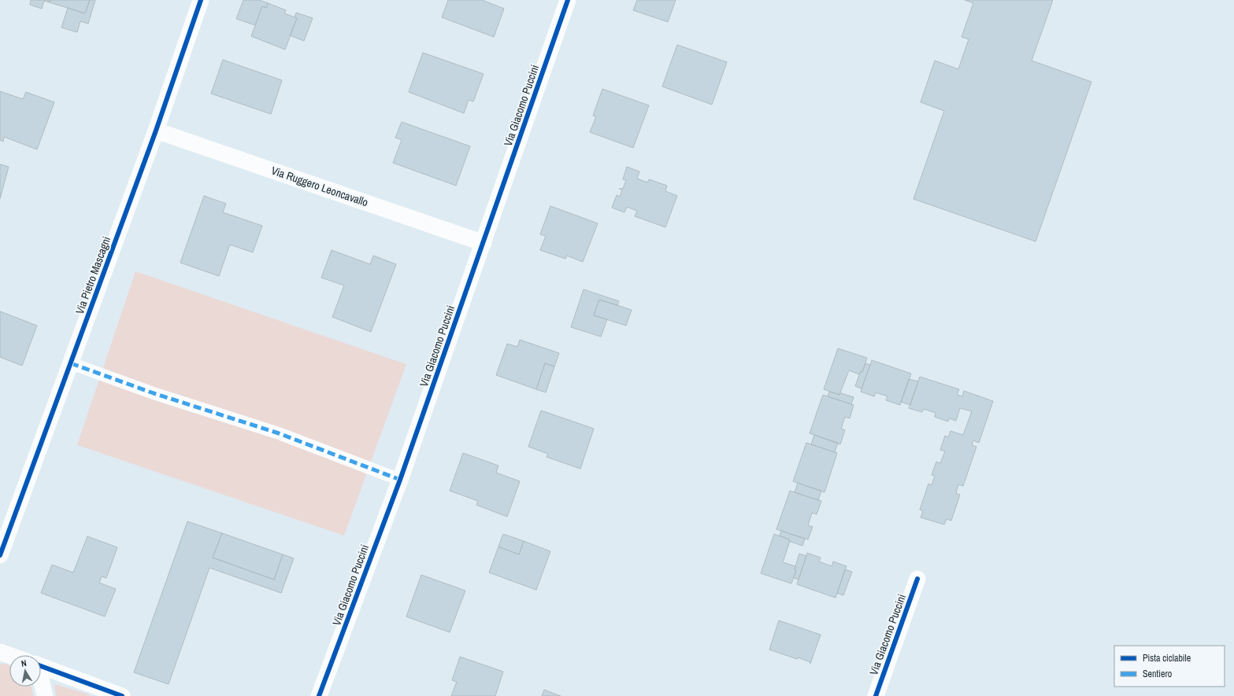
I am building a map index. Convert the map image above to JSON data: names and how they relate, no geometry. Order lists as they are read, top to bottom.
{
  "streets": {
    "street": ["Via Giacomo Puccini", "Via Ruggero Leoncavallo", "Via Pietro Mascagni"]
  },
  "crossings": [
    ["Via Giacomo Puccini", "Via Ruggero Leoncavallo"],
    ["Via Ruggero Leoncavallo", "Via Pietro Mascagni"]
  ],
  "legend": ["Pista ciclabile", "Sentiero"],
  "north": "top"
}
